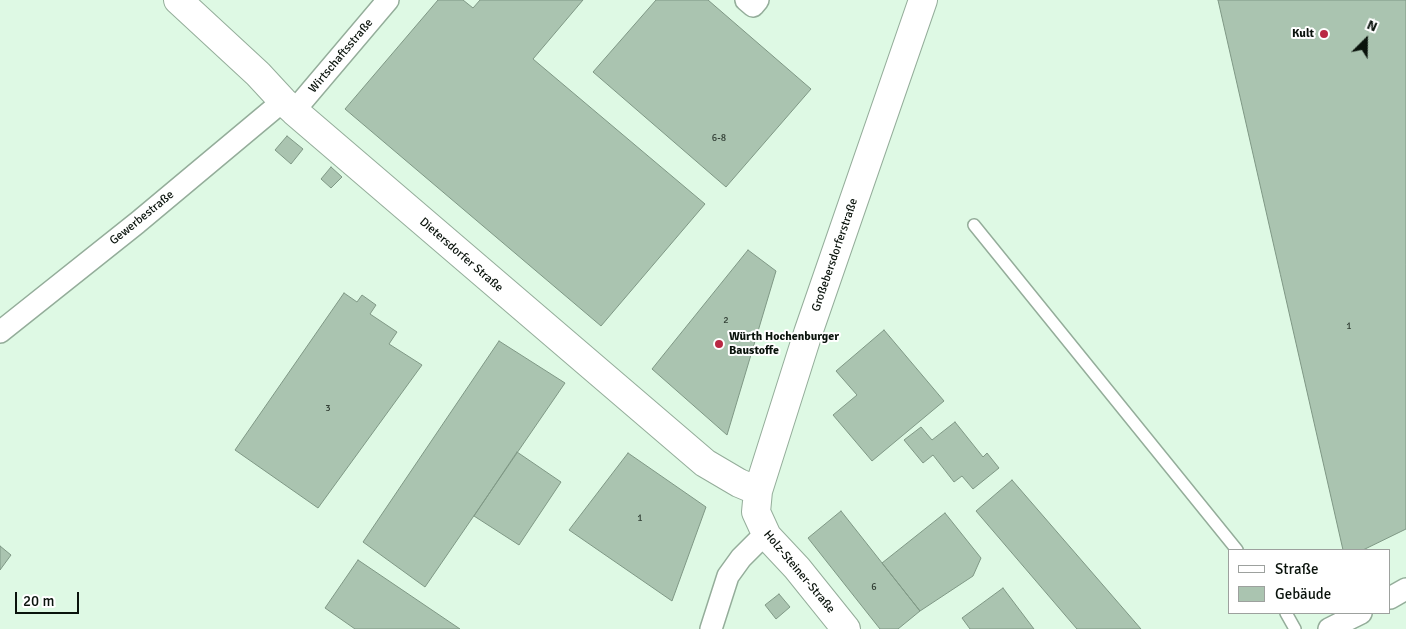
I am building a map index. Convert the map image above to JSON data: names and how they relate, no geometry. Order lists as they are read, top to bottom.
{
  "streets": {
    "street": [
      "Wirtschaftsstraße",
      "Gewerbestraße",
      "Dietersdorfer Straße",
      "Großebersdorferstraße",
      "Holz-Steiner-Straße"
    ]
  },
  "crossings": [
    ["Wirtschaftsstraße", "Gewerbestraße"],
    ["Wirtschaftsstraße", "Dietersdorfer Straße"],
    ["Gewerbestraße", "Dietersdorfer Straße"],
    ["Dietersdorfer Straße", "Großebersdorferstraße"],
    ["Dietersdorfer Straße", "Holz-Steiner-Straße"],
    ["Großebersdorferstraße", "Holz-Steiner-Straße"]
  ],
  "places": ["Kult", "Würth Hochenburger Baustoffe"],
  "house_numbers": [
    "6-8",
    "2",
    "1",
    "3",
    "1",
    "6"
  ],
  "legend": ["Straße", "Gebäude"],
  "scale_bar": "20 m",
  "north": "top right"
}
